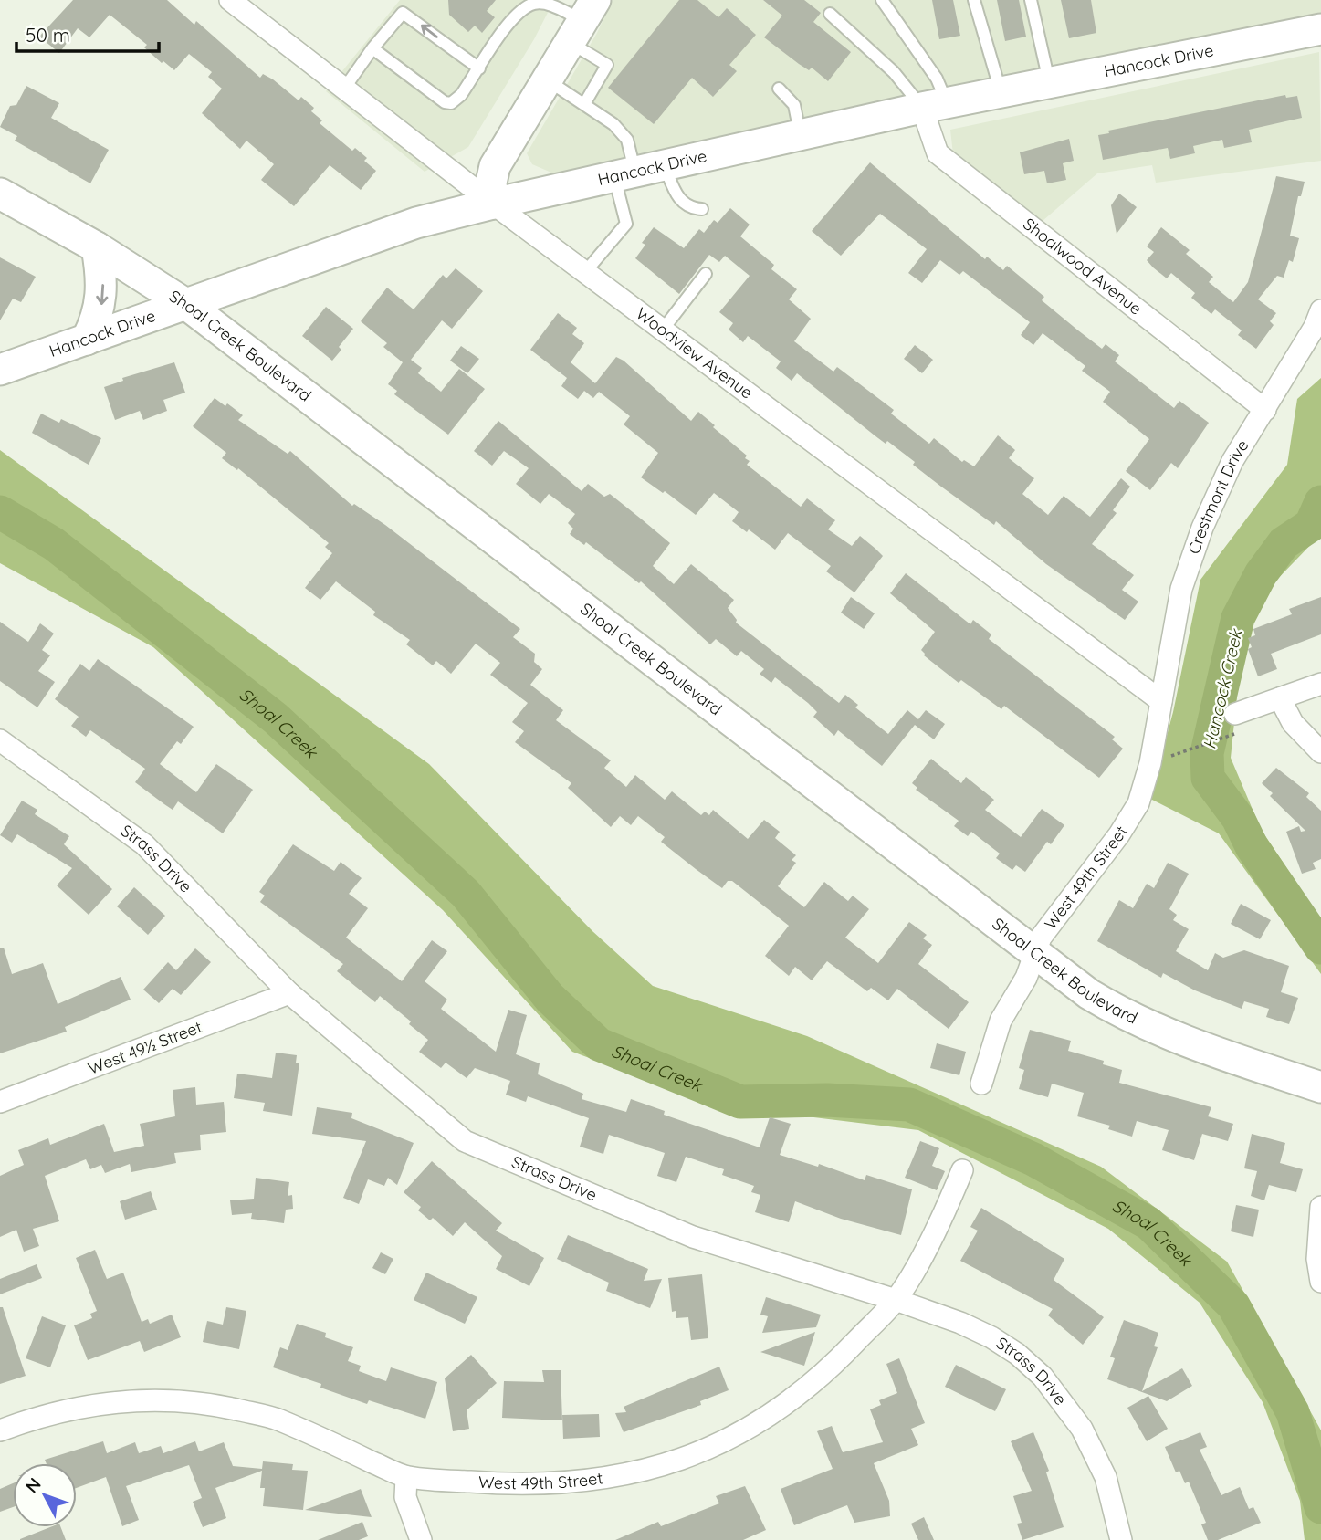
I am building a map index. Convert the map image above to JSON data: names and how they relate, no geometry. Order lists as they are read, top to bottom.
{
  "streets": {
    "street": [
      "Hancock Drive",
      "Shoalwood Avenue",
      "Shoal Creek Boulevard",
      "Woodview Avenue",
      "Crestmont Drive",
      "Strass Drive",
      "West 49th Street",
      "West 49½ Street"
    ]
  },
  "crossings": [
    ["Hancock Drive", "Shoalwood Avenue"],
    ["Hancock Drive", "Shoal Creek Boulevard"],
    ["Hancock Drive", "Woodview Avenue"],
    ["Shoalwood Avenue", "Crestmont Drive"],
    ["Shoal Creek Boulevard", "West 49th Street"],
    ["Woodview Avenue", "Crestmont Drive"],
    ["Woodview Avenue", "West 49th Street"],
    ["Crestmont Drive", "West 49th Street"],
    ["Strass Drive", "West 49th Street"],
    ["Strass Drive", "West 49½ Street"]
  ],
  "water": ["Hancock Creek", "Shoal Creek"],
  "scale_bar": "50 m",
  "north": "top left"
}
